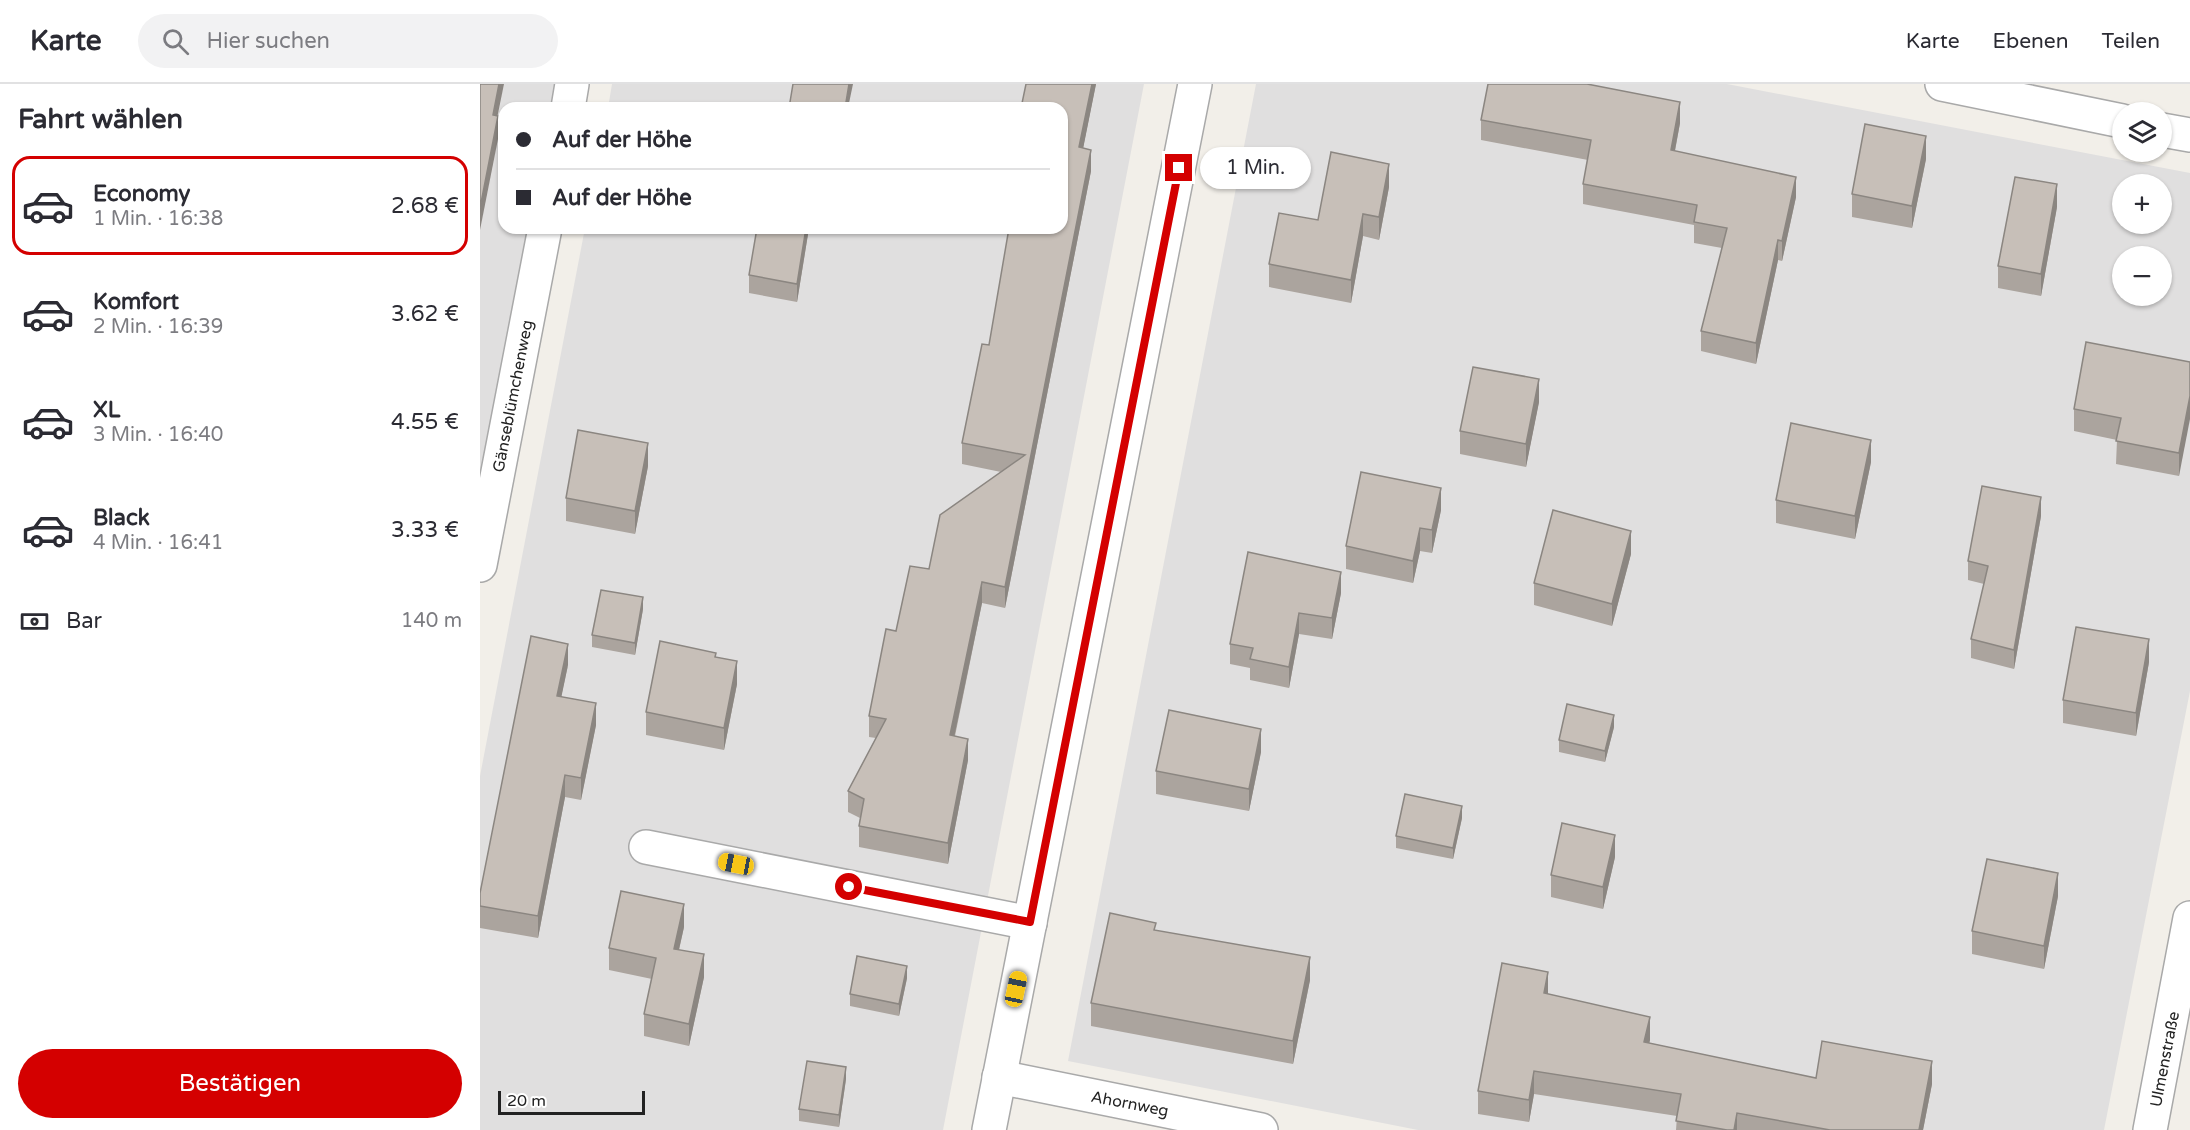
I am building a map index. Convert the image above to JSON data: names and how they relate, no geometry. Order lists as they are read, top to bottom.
{
  "streets": {
    "street": ["Gänseblümchenweg", "Ulmenstraße", "Ahornweg"]
  },
  "scale_bar": "20 m",
  "page": {
    "header": "Karte",
    "search": "Hier suchen",
    "nav": ["Karte", "Ebenen", "Teilen"],
    "heading": "Fahrt wählen",
    "map_buttons": ["+", "−"],
    "banner": ["Auf der Höhe", "Auf der Höhe"],
    "bubble": "1 Min.",
    "list": [
      {
        "name": "Economy",
        "note": "1 Min. · 16:38",
        "value": "2.68 €"
      },
      {
        "name": "Komfort",
        "note": "2 Min. · 16:39",
        "value": "3.62 €"
      },
      {
        "name": "XL",
        "note": "3 Min. · 16:40",
        "value": "4.55 €"
      },
      {
        "name": "Black",
        "note": "4 Min. · 16:41",
        "value": "3.33 €"
      }
    ],
    "pay": ["Bar", "140 m"],
    "buttons": "Bestätigen",
    "scale": "20 m"
  }
}
